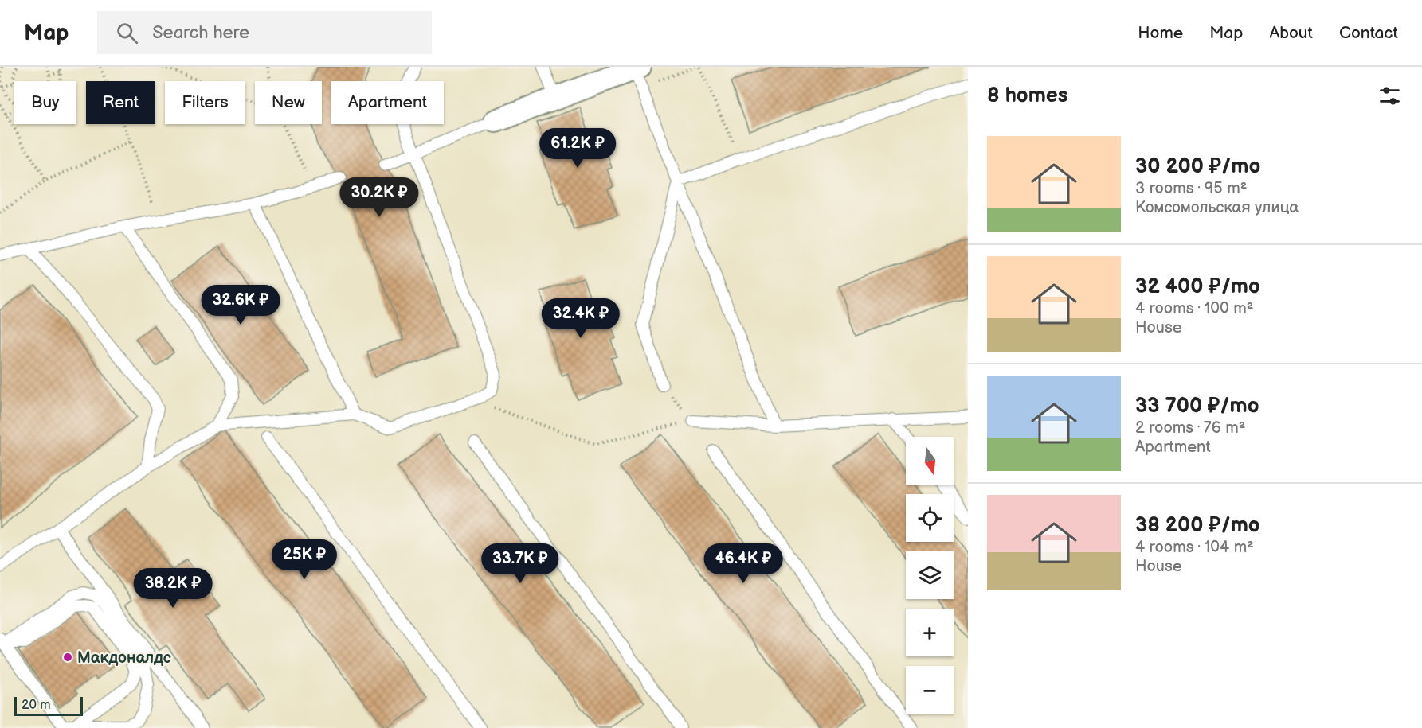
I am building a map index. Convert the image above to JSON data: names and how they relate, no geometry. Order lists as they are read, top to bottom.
{
  "places": ["Макдоналдс"],
  "scale_bar": "20 m",
  "north": "bottom",
  "page": {
    "header": "Map",
    "search": "Search here",
    "nav": [
      "Home",
      "Map",
      "About",
      "Contact"
    ],
    "heading": "8 homes",
    "chip": [
      "Buy",
      "Rent",
      "Filters",
      "New",
      "Apartment"
    ],
    "list": [
      {
        "name": "30 200 ₽/mo",
        "note": "3 rooms · 95 m² · Комсомольская улица"
      },
      {
        "name": "32 400 ₽/mo",
        "note": "4 rooms · 100 m² · House"
      },
      {
        "name": "33 700 ₽/mo",
        "note": "2 rooms · 76 m² · Apartment"
      },
      {
        "name": "38 200 ₽/mo",
        "note": "4 rooms · 104 m² · House"
      }
    ],
    "price": [
      "61.2K ₽",
      "30.2K ₽",
      "32.6K ₽",
      "32.4K ₽",
      "25K ₽",
      "33.7K ₽",
      "46.4K ₽",
      "38.2K ₽"
    ],
    "map_buttons": ["+", "−"],
    "scale": "20 m"
  }
}
